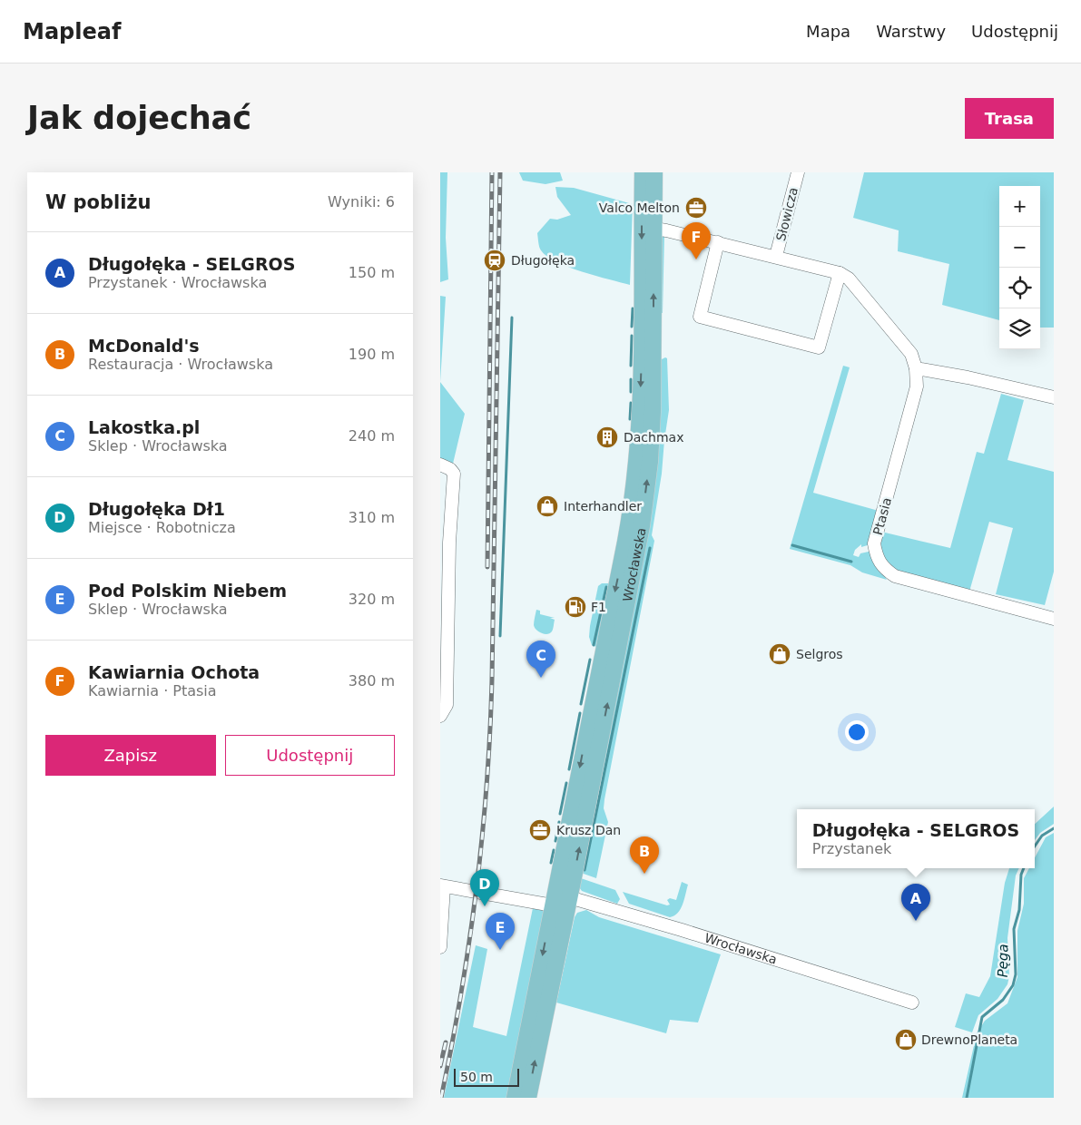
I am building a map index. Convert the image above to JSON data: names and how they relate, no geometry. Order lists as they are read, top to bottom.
{
  "streets": {
    "main road": ["Wrocławska"],
    "street": ["Słowicza", "Ptasia"]
  },
  "crossings": [
    ["Słowicza", "Ptasia"],
    ["Ptasia", "Wrocławska"]
  ],
  "water": ["Pęga"],
  "places": {
    "office": ["Valco Melton", "Krusz Dan"],
    "station": ["Długołęka"],
    "building": ["Dachmax"],
    "shop": ["Interhandler", "Selgros", "DrewnoPlaneta"],
    "fuel station": ["F1"]
  },
  "scale_bar": "50 m",
  "page": {
    "header": "Mapleaf",
    "nav": ["Mapa", "Warstwy", "Udostępnij"],
    "buttons": [
      "Trasa",
      ["Zapisz", "Udostępnij"]
    ],
    "title": "Jak dojechać",
    "heading": ["W pobliżu", "Wyniki: 6"],
    "map_buttons": ["+", "−"],
    "pins": [
      "F",
      "C",
      "B",
      "D",
      "A",
      "E"
    ],
    "list": [
      {
        "mark": "A",
        "name": "Długołęka - SELGROS",
        "note": "Przystanek · Wrocławska",
        "value": "150 m"
      },
      {
        "mark": "B",
        "name": "McDonald's",
        "note": "Restauracja · Wrocławska",
        "value": "190 m"
      },
      {
        "mark": "C",
        "name": "Lakostka.pl",
        "note": "Sklep · Wrocławska",
        "value": "240 m"
      },
      {
        "mark": "D",
        "name": "Długołęka Dł1",
        "note": "Miejsce · Robotnicza",
        "value": "310 m"
      },
      {
        "mark": "E",
        "name": "Pod Polskim Niebem",
        "note": "Sklep · Wrocławska",
        "value": "320 m"
      },
      {
        "mark": "F",
        "name": "Kawiarnia Ochota",
        "note": "Kawiarnia · Ptasia",
        "value": "380 m"
      }
    ],
    "popup": ["Długołęka - SELGROS", "Przystanek"],
    "scale": "50 m"
  }
}
